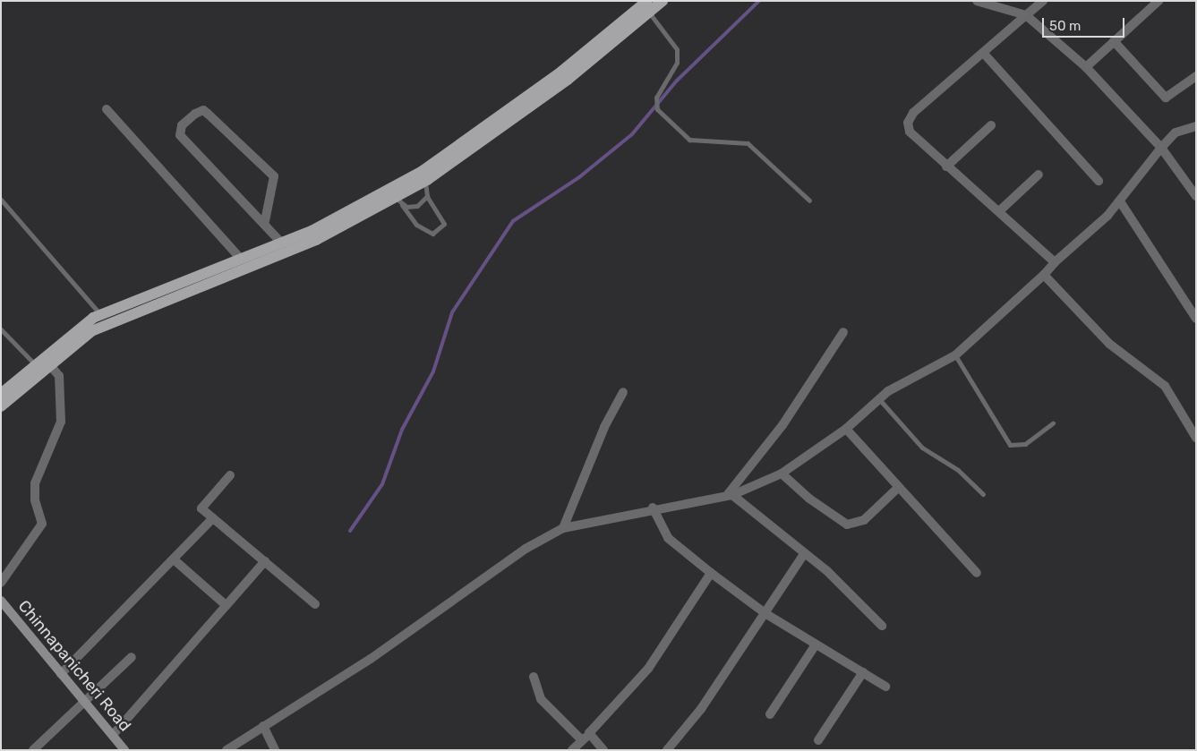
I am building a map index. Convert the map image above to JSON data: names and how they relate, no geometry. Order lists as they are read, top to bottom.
{
  "streets": {
    "street": ["Chinnapanicheri Road"]
  },
  "scale_bar": "50 m"
}
